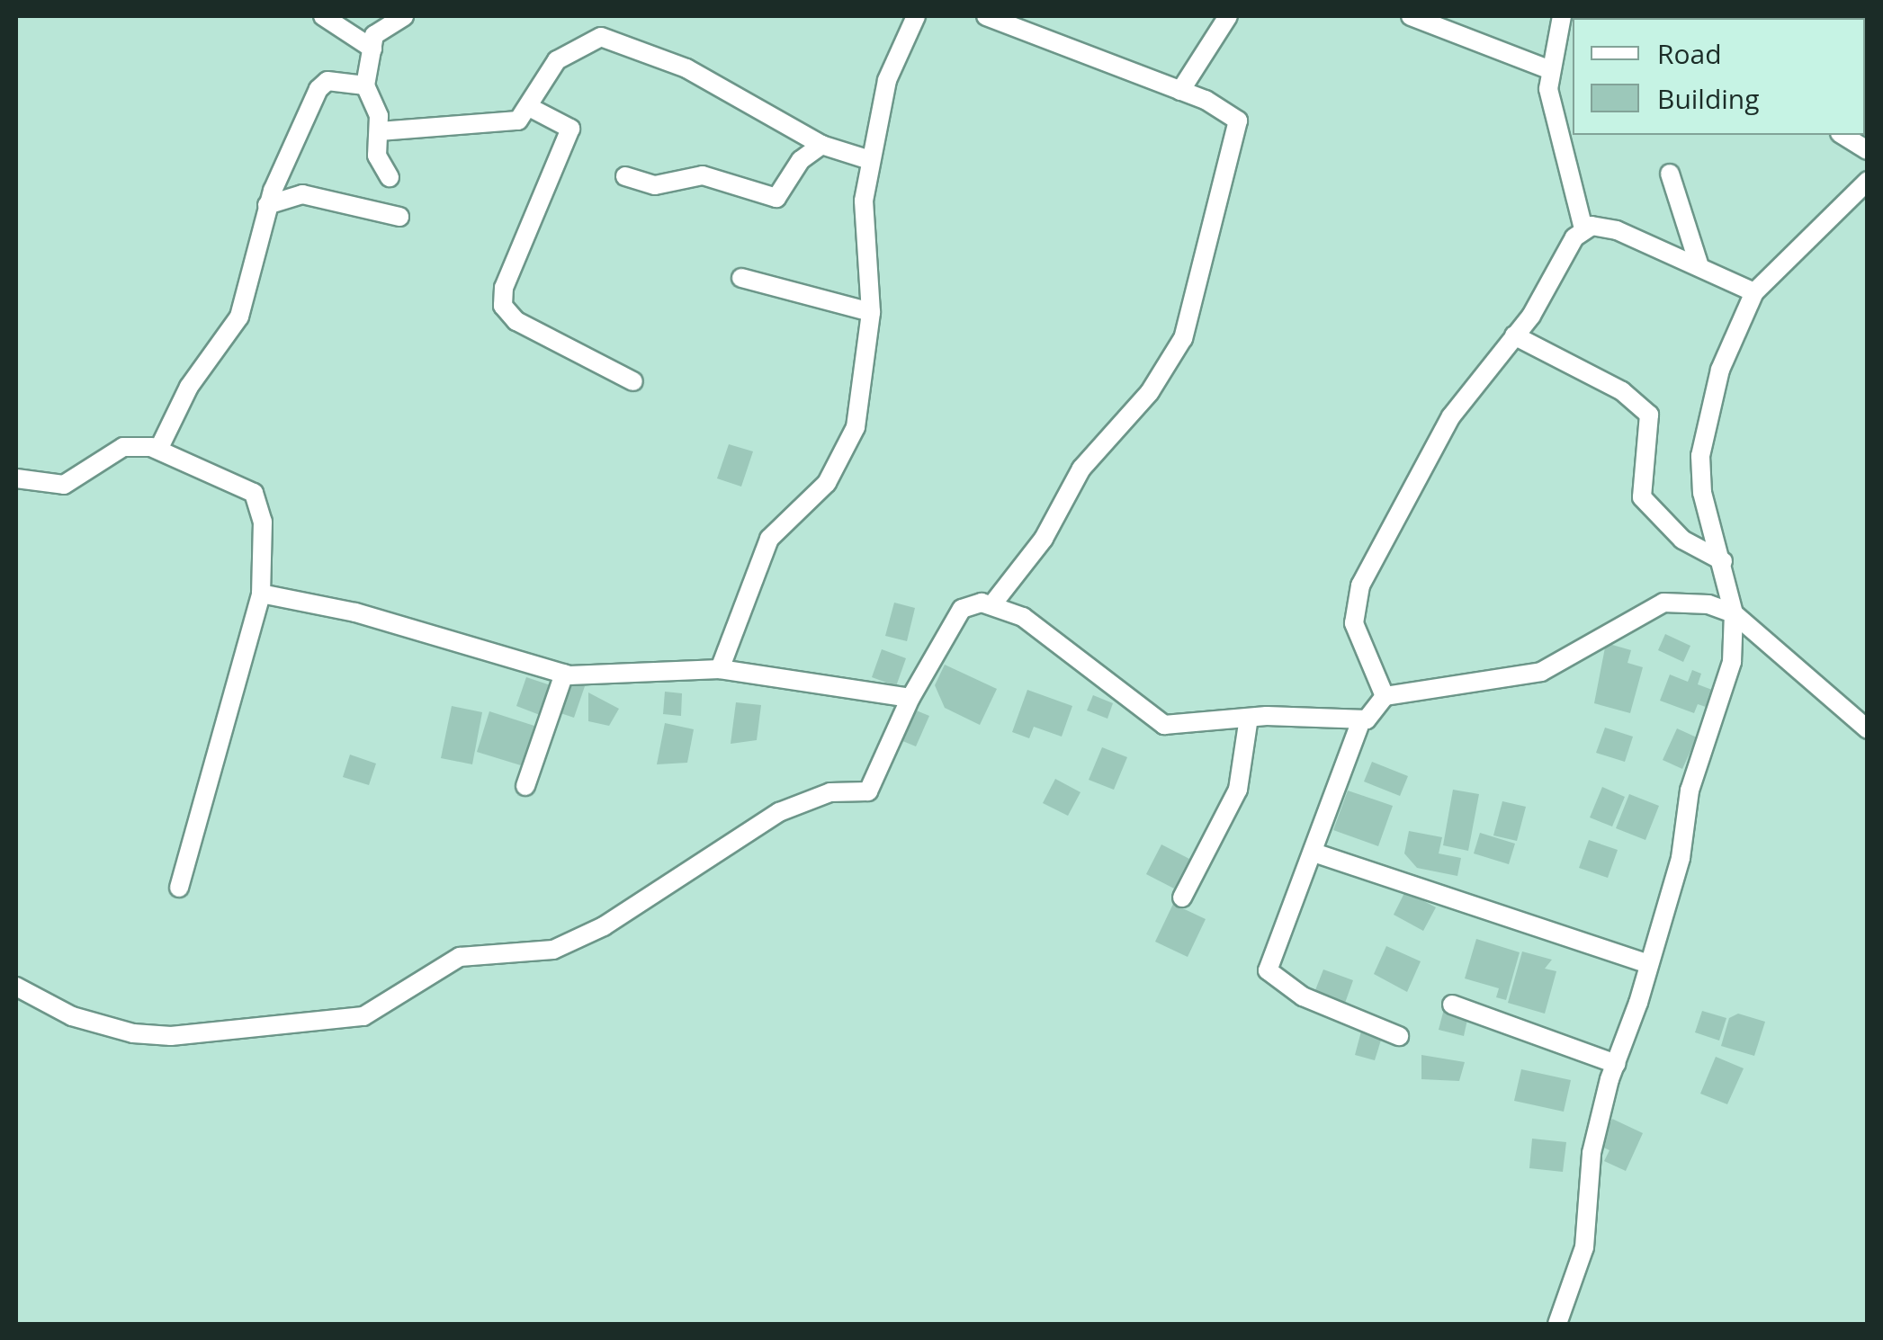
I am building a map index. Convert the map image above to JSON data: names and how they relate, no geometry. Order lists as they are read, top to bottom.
{
  "legend": ["Road", "Building"]
}
